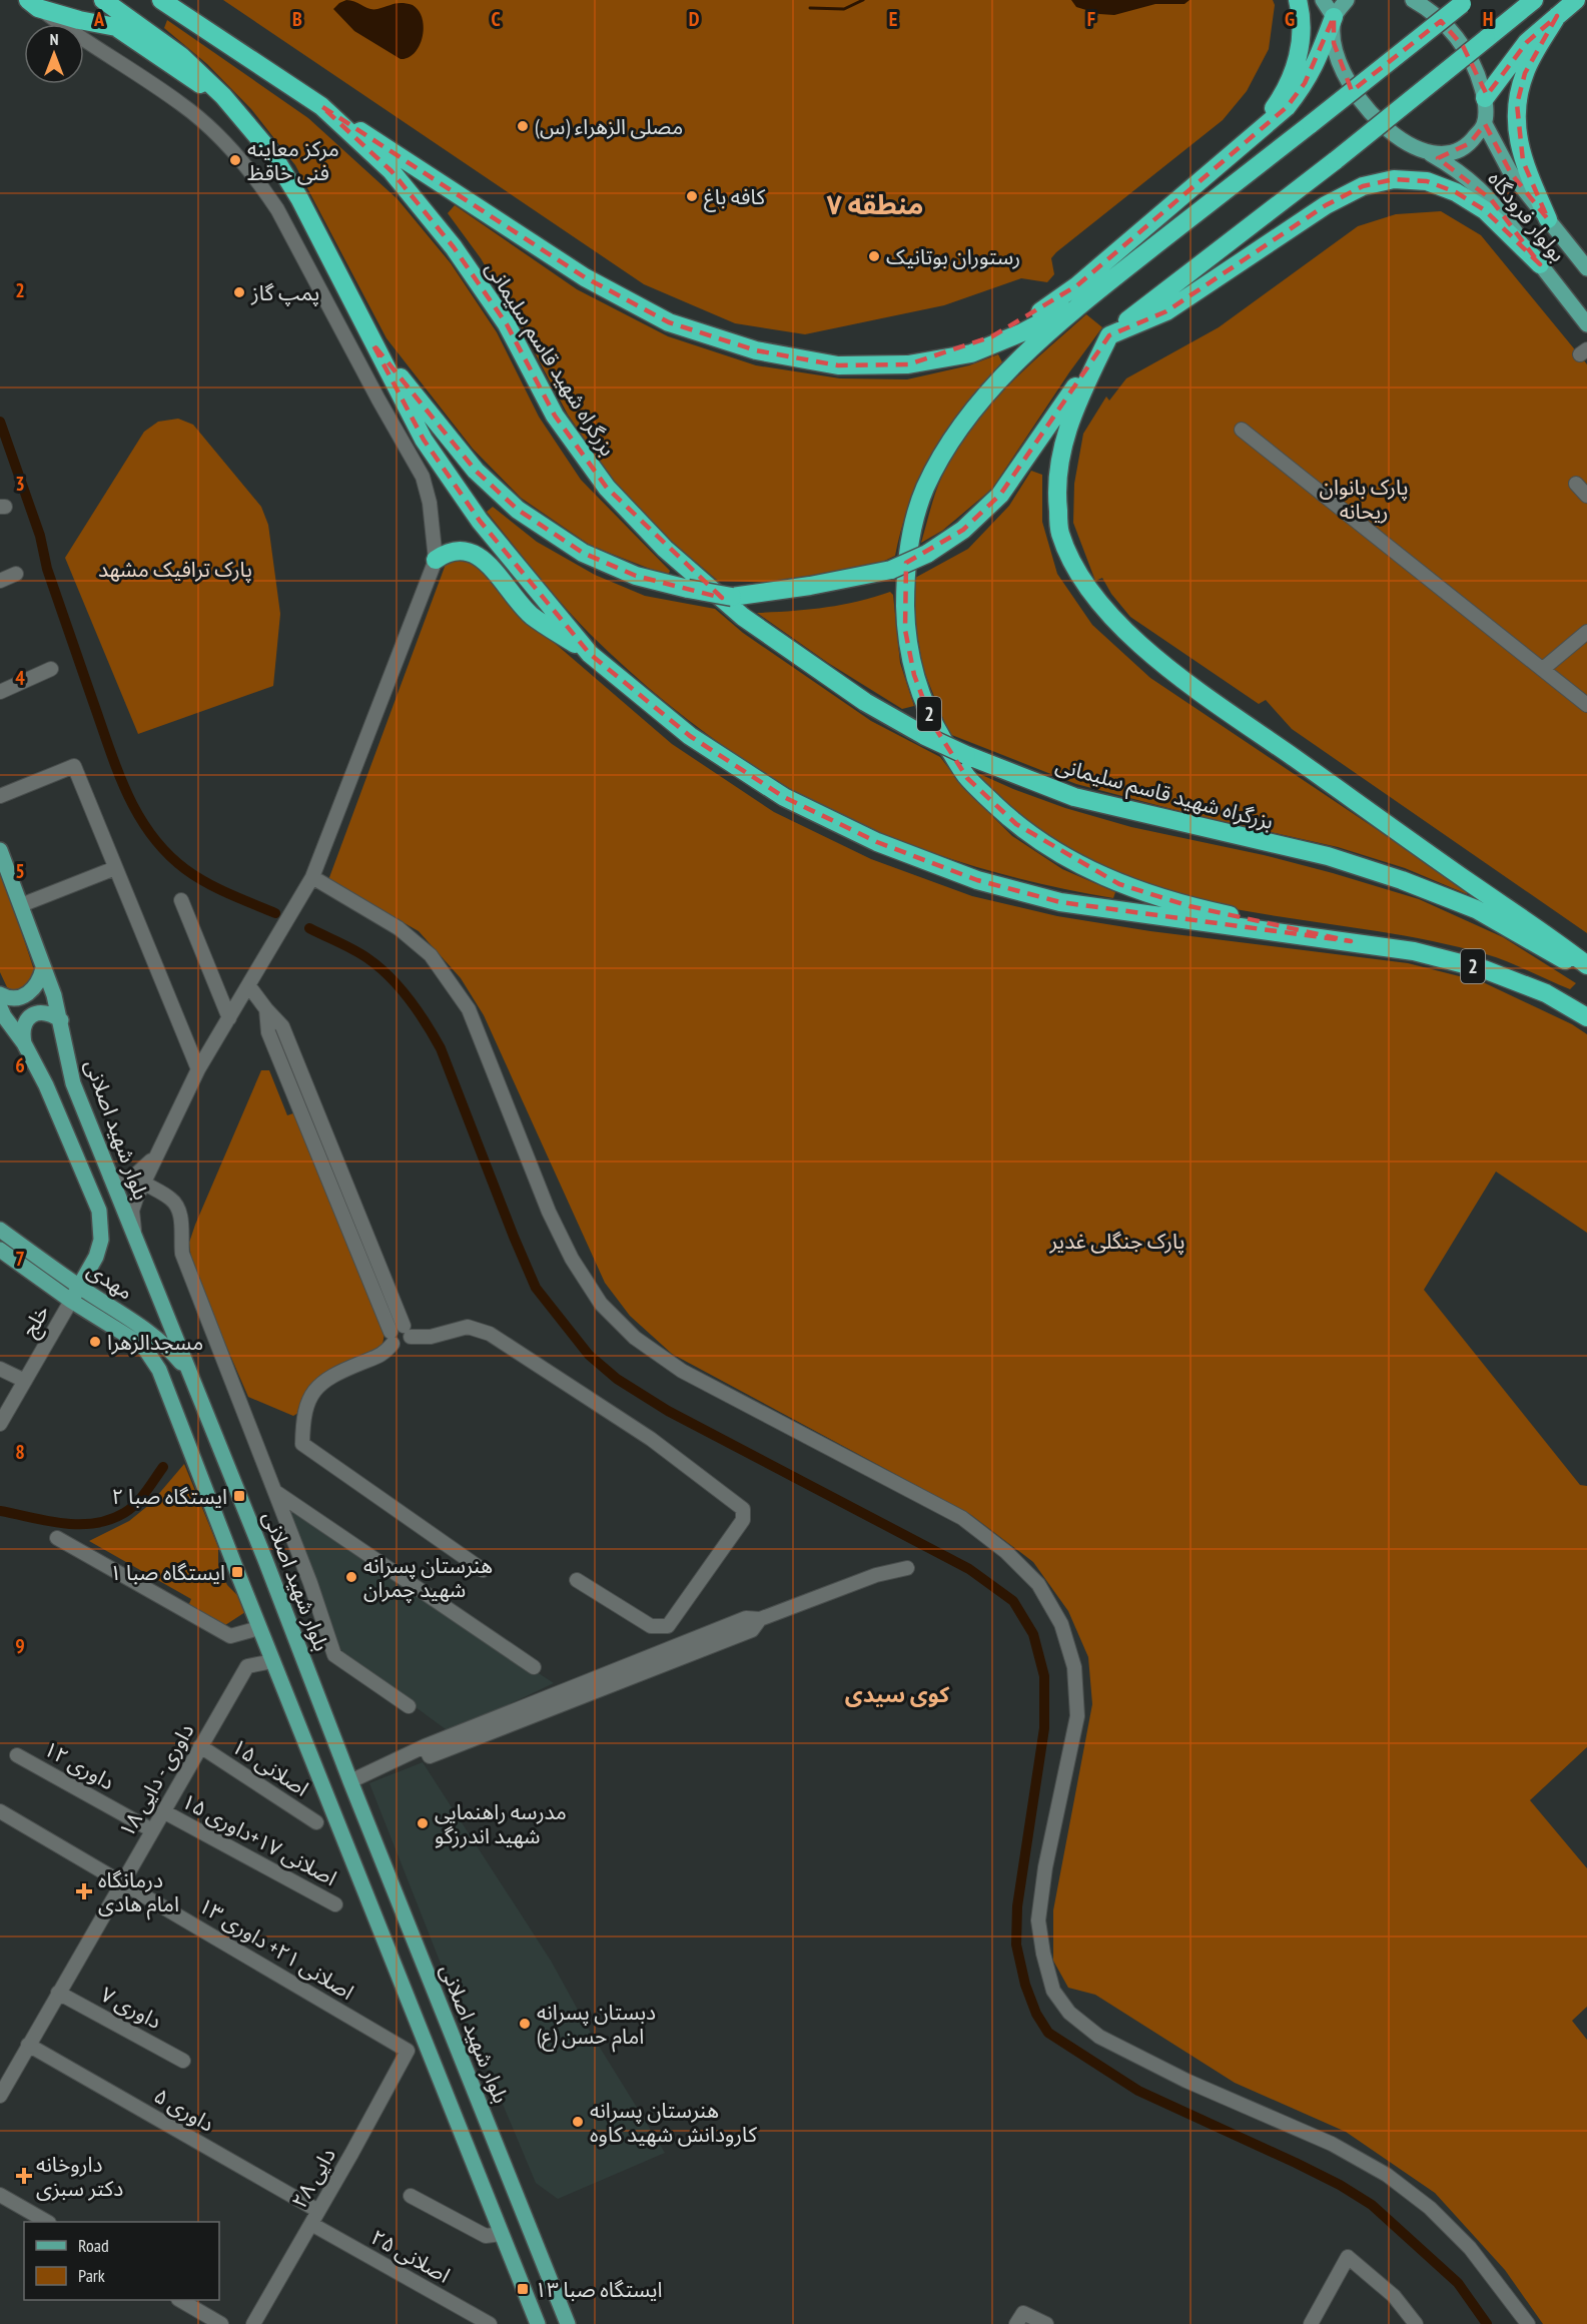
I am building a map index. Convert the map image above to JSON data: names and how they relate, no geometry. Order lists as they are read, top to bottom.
{
  "streets": {
    "highway": ["بزرگراه شهید قاسم سلیمانی", "2"],
    "main road": ["بولوار فرودگاه", "بلوار شهید اصلانی", "مهدی"],
    "street": [
      "خلج",
      "داوری ۱۲",
      "اصلانی ۱۵",
      "داوری - دایی ۱۸",
      "اصلانی ۱۷+داوری ۱۵",
      "اصلانی ۲۱+ داوری ۱۳",
      "داوری ۷",
      "داوری ۵",
      "دایی ۲۸",
      "اصلانی ۲۵"
    ]
  },
  "crossings": [
    ["بلوار شهید اصلانی", "مهدی"],
    ["مهدی", "خلج"],
    ["داوری ۱۲", "داوری - دایی ۱۸"],
    ["اصلانی ۱۵", "داوری - دایی ۱۸"],
    ["داوری - دایی ۱۸", "اصلانی ۱۷+داوری ۱۵"],
    ["داوری - دایی ۱۸", "اصلانی ۲۱+ داوری ۱۳"],
    ["داوری - دایی ۱۸", "داوری ۷"],
    ["داوری - دایی ۱۸", "داوری ۵"],
    ["اصلانی ۲۱+ داوری ۱۳", "دایی ۲۸"],
    ["داوری ۵", "دایی ۲۸"],
    ["دایی ۲۸", "اصلانی ۲۵"]
  ],
  "districts": ["منطقه ۷", "کوی سیدی"],
  "parks": ["پارک بانوان ریحانه", "پارک ترافیک مشهد", "پارک جنگلی غدیر"],
  "places": {
    "other": [
      "مصلی الزهراء (س)",
      "مرکز معاینه فنی خاقظ",
      "کافه باغ",
      "رستوران بوتانیک",
      "پمپ گاز",
      "مسجدالزهرا",
      "هنرستان پسرانه شهید چمران",
      "مدرسه راهنمایی شهید اندرزگو",
      "دبستان پسرانه امام حسن (ع)",
      "هنرستان پسرانه کارودانش شهید کاوه"
    ],
    "transit": ["ایستگاه صبا ۲", "ایستگاه صبا ۱", "ایستگاه صبا ۱۳"],
    "health": ["درمانگاه امام هادی", "داروخانه دکتر سبزی"]
  },
  "legend": ["Road", "Park"],
  "north": "top",
  "grid": {
    "columns": [
      "A",
      "B",
      "C",
      "D",
      "E",
      "F",
      "G",
      "H"
    ],
    "rows": [
      "2",
      "3",
      "4",
      "5",
      "6",
      "7",
      "8",
      "9"
    ]
  }
}
